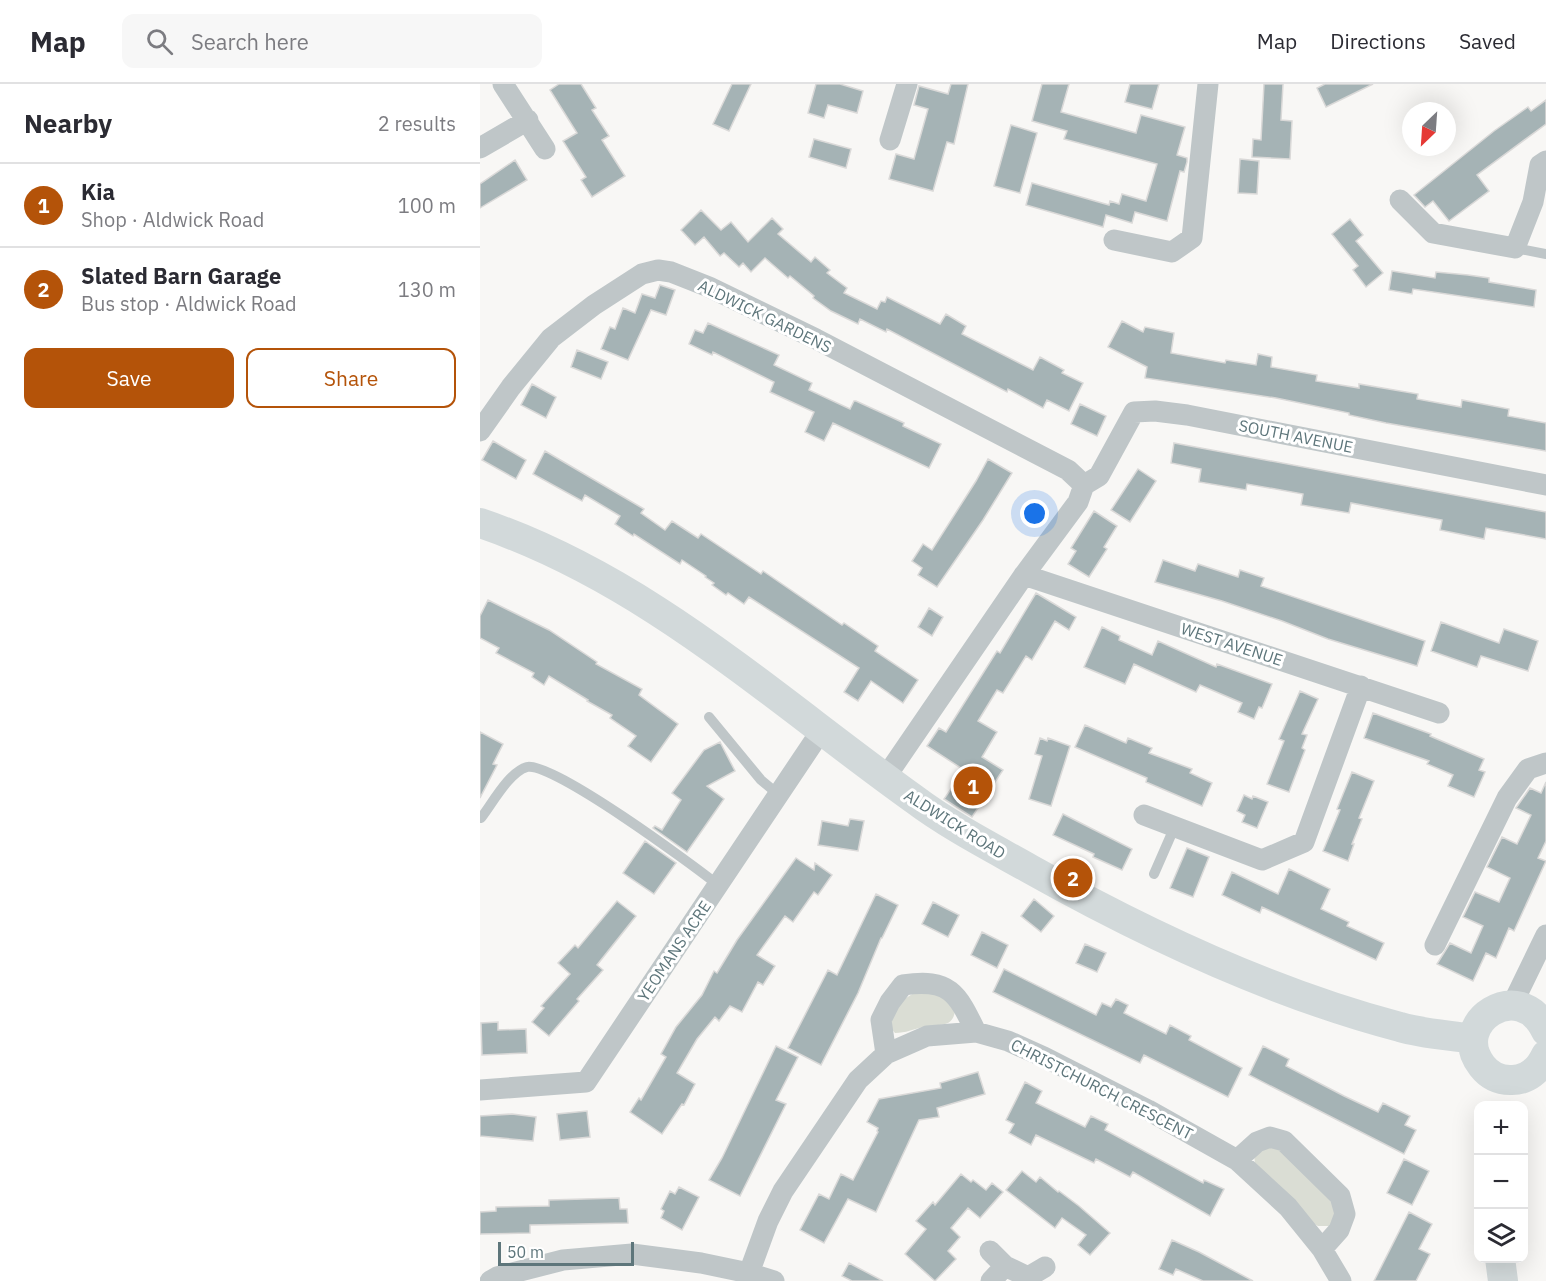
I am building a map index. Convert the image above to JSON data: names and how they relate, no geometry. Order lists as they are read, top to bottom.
{
  "streets": {
    "main road": ["ALDWICK ROAD"],
    "street": [
      "ALDWICK GARDENS",
      "SOUTH AVENUE",
      "WEST AVENUE",
      "YEOMANS ACRE",
      "CHRISTCHURCH CRESCENT"
    ]
  },
  "crossings": [
    ["ALDWICK GARDENS", "SOUTH AVENUE"],
    ["ALDWICK ROAD", "YEOMANS ACRE"]
  ],
  "scale_bar": "50 m",
  "north": "bottom left",
  "page": {
    "header": "Map",
    "search": "Search here",
    "nav": ["Map", "Directions", "Saved"],
    "heading": ["Nearby", "2 results"],
    "list": [
      {
        "mark": "1",
        "name": "Kia",
        "note": "Shop · Aldwick Road",
        "value": "100 m"
      },
      {
        "mark": "2",
        "name": "Slated Barn Garage",
        "note": "Bus stop · Aldwick Road",
        "value": "130 m"
      }
    ],
    "buttons": ["Save", "Share"],
    "pins": ["1", "2"],
    "map_buttons": ["+", "−"],
    "scale": "50 m"
  }
}
